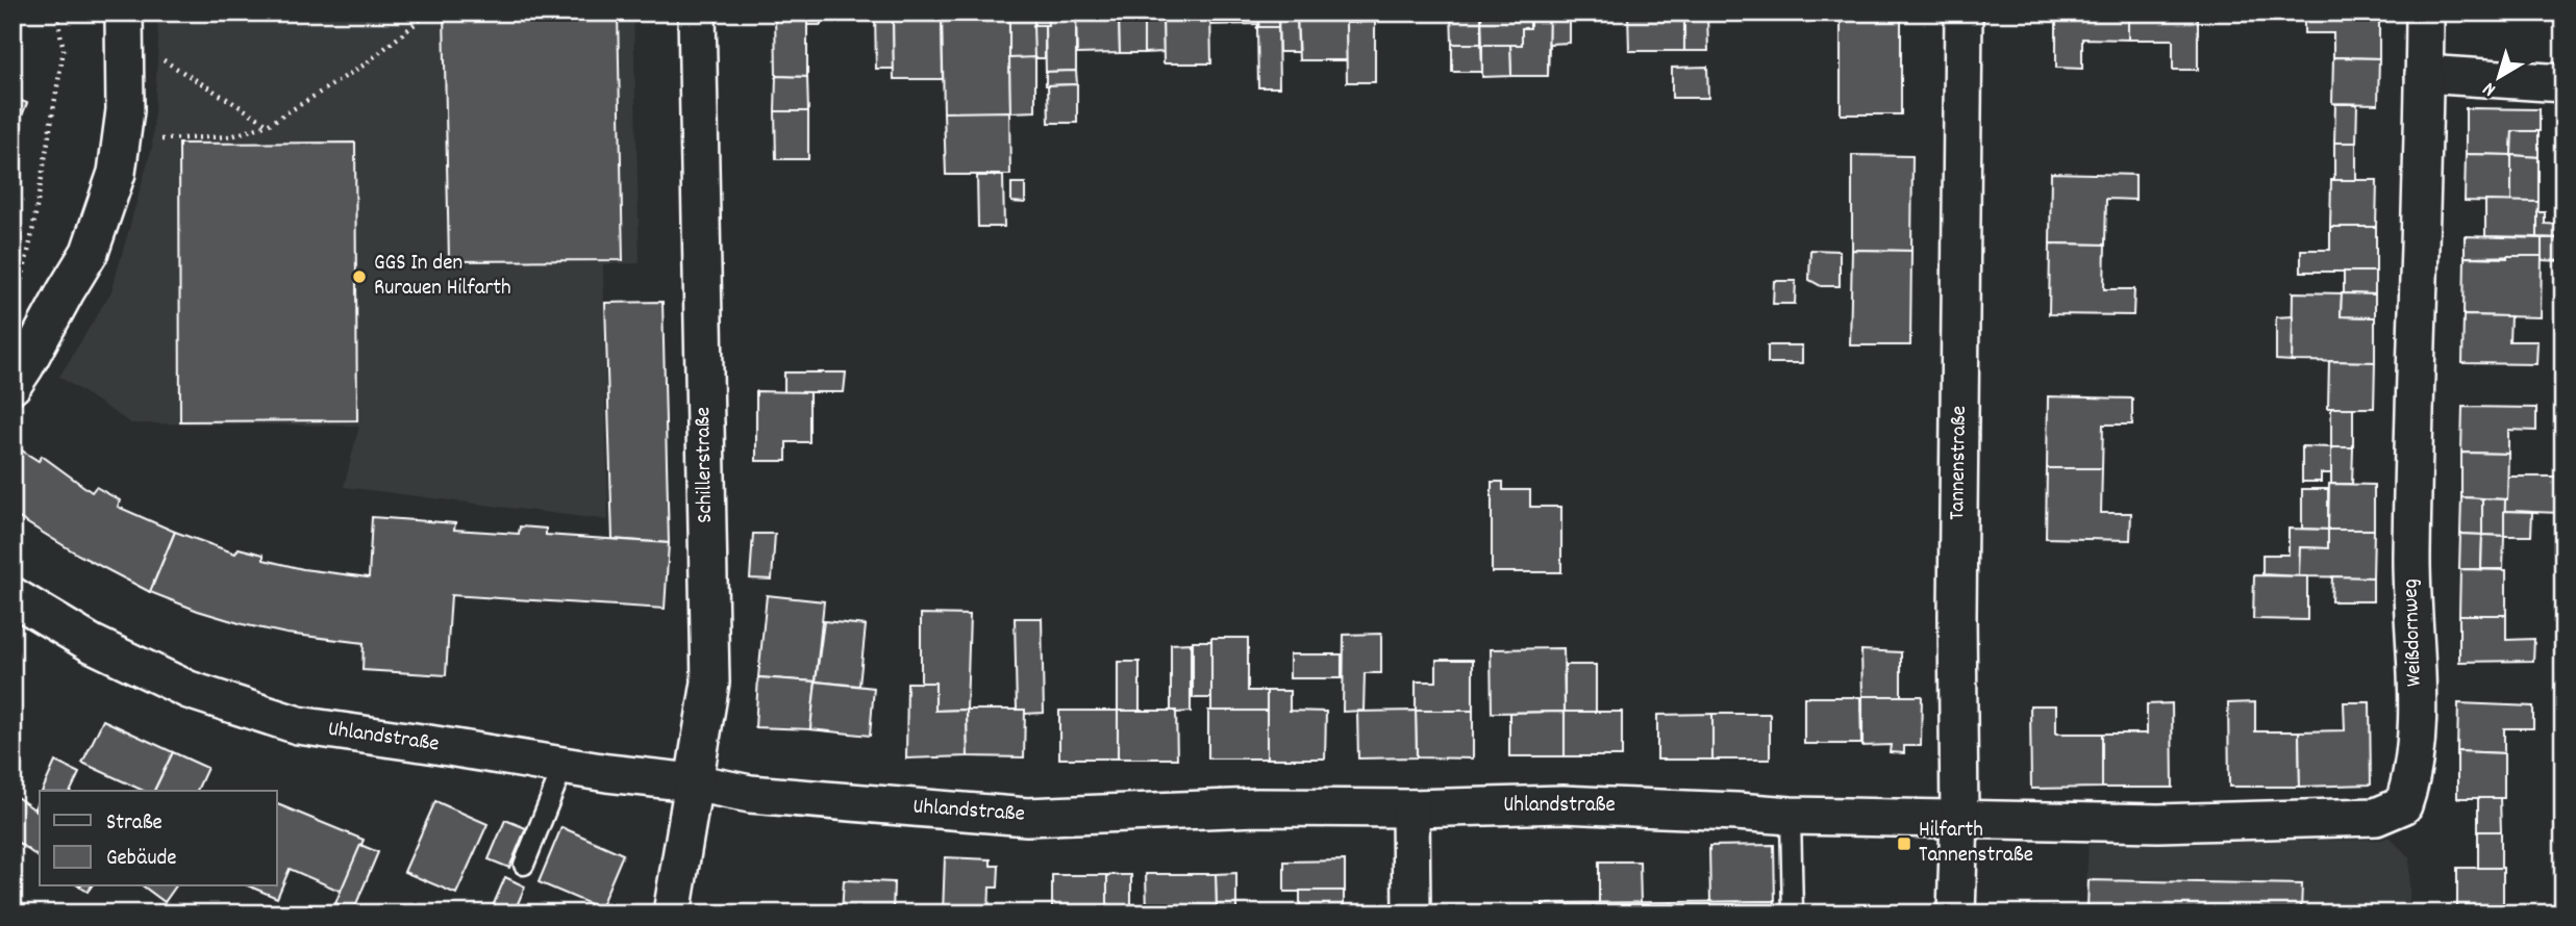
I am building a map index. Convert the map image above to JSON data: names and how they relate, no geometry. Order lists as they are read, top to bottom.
{
  "streets": {
    "street": [
      "Tannenstraße",
      "Schillerstraße",
      "Weißdornweg",
      "Uhlandstraße"
    ]
  },
  "crossings": [
    ["Tannenstraße", "Weißdornweg"],
    ["Tannenstraße", "Uhlandstraße"],
    ["Schillerstraße", "Uhlandstraße"],
    ["Weißdornweg", "Uhlandstraße"]
  ],
  "places": {
    "other": ["GGS In den Rurauen Hilfarth"],
    "transit": ["Hilfarth Tannenstraße"]
  },
  "legend": ["Straße", "Gebäude"],
  "north": "bottom left"
}
